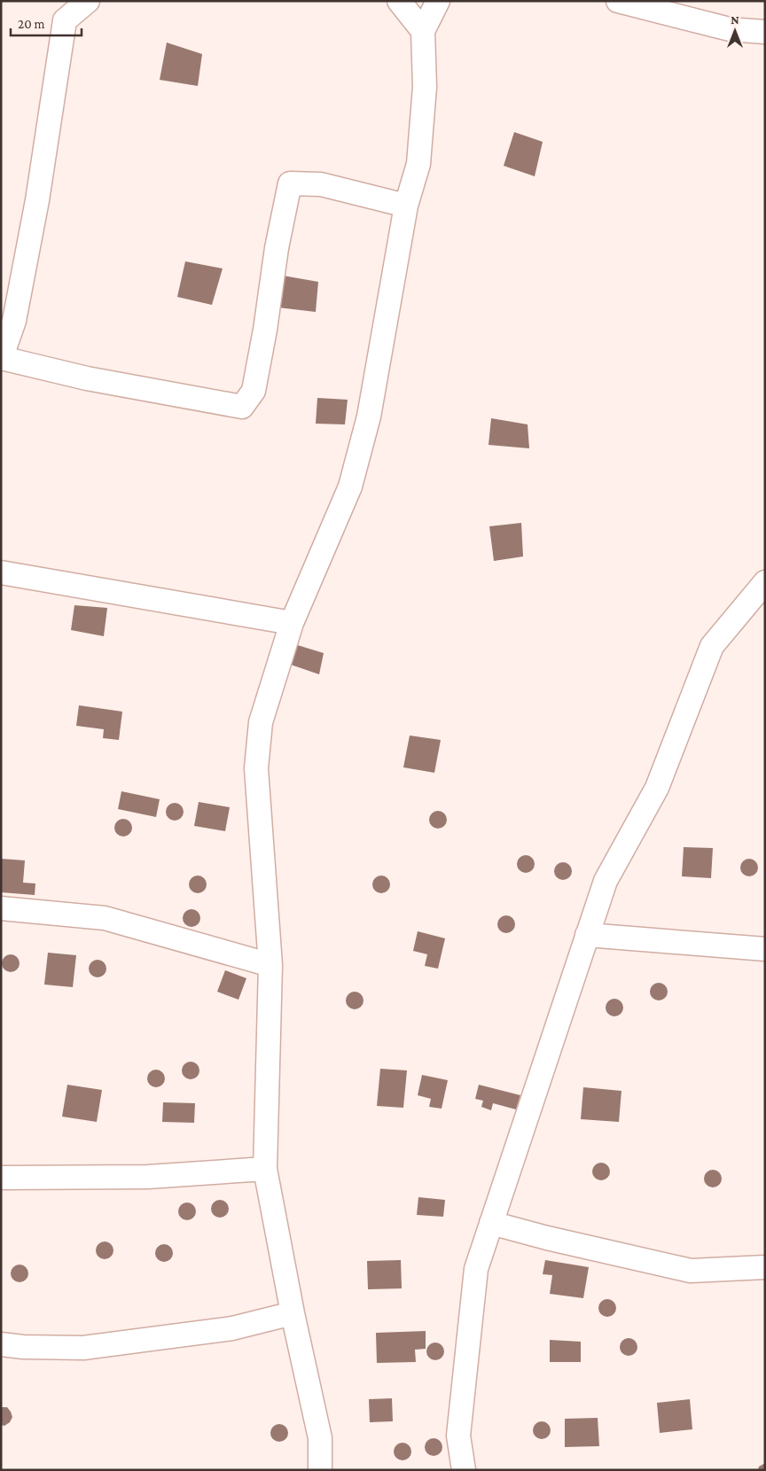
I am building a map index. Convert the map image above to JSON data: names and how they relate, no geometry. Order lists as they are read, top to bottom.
{
  "scale_bar": "20 m",
  "north": "top"
}
